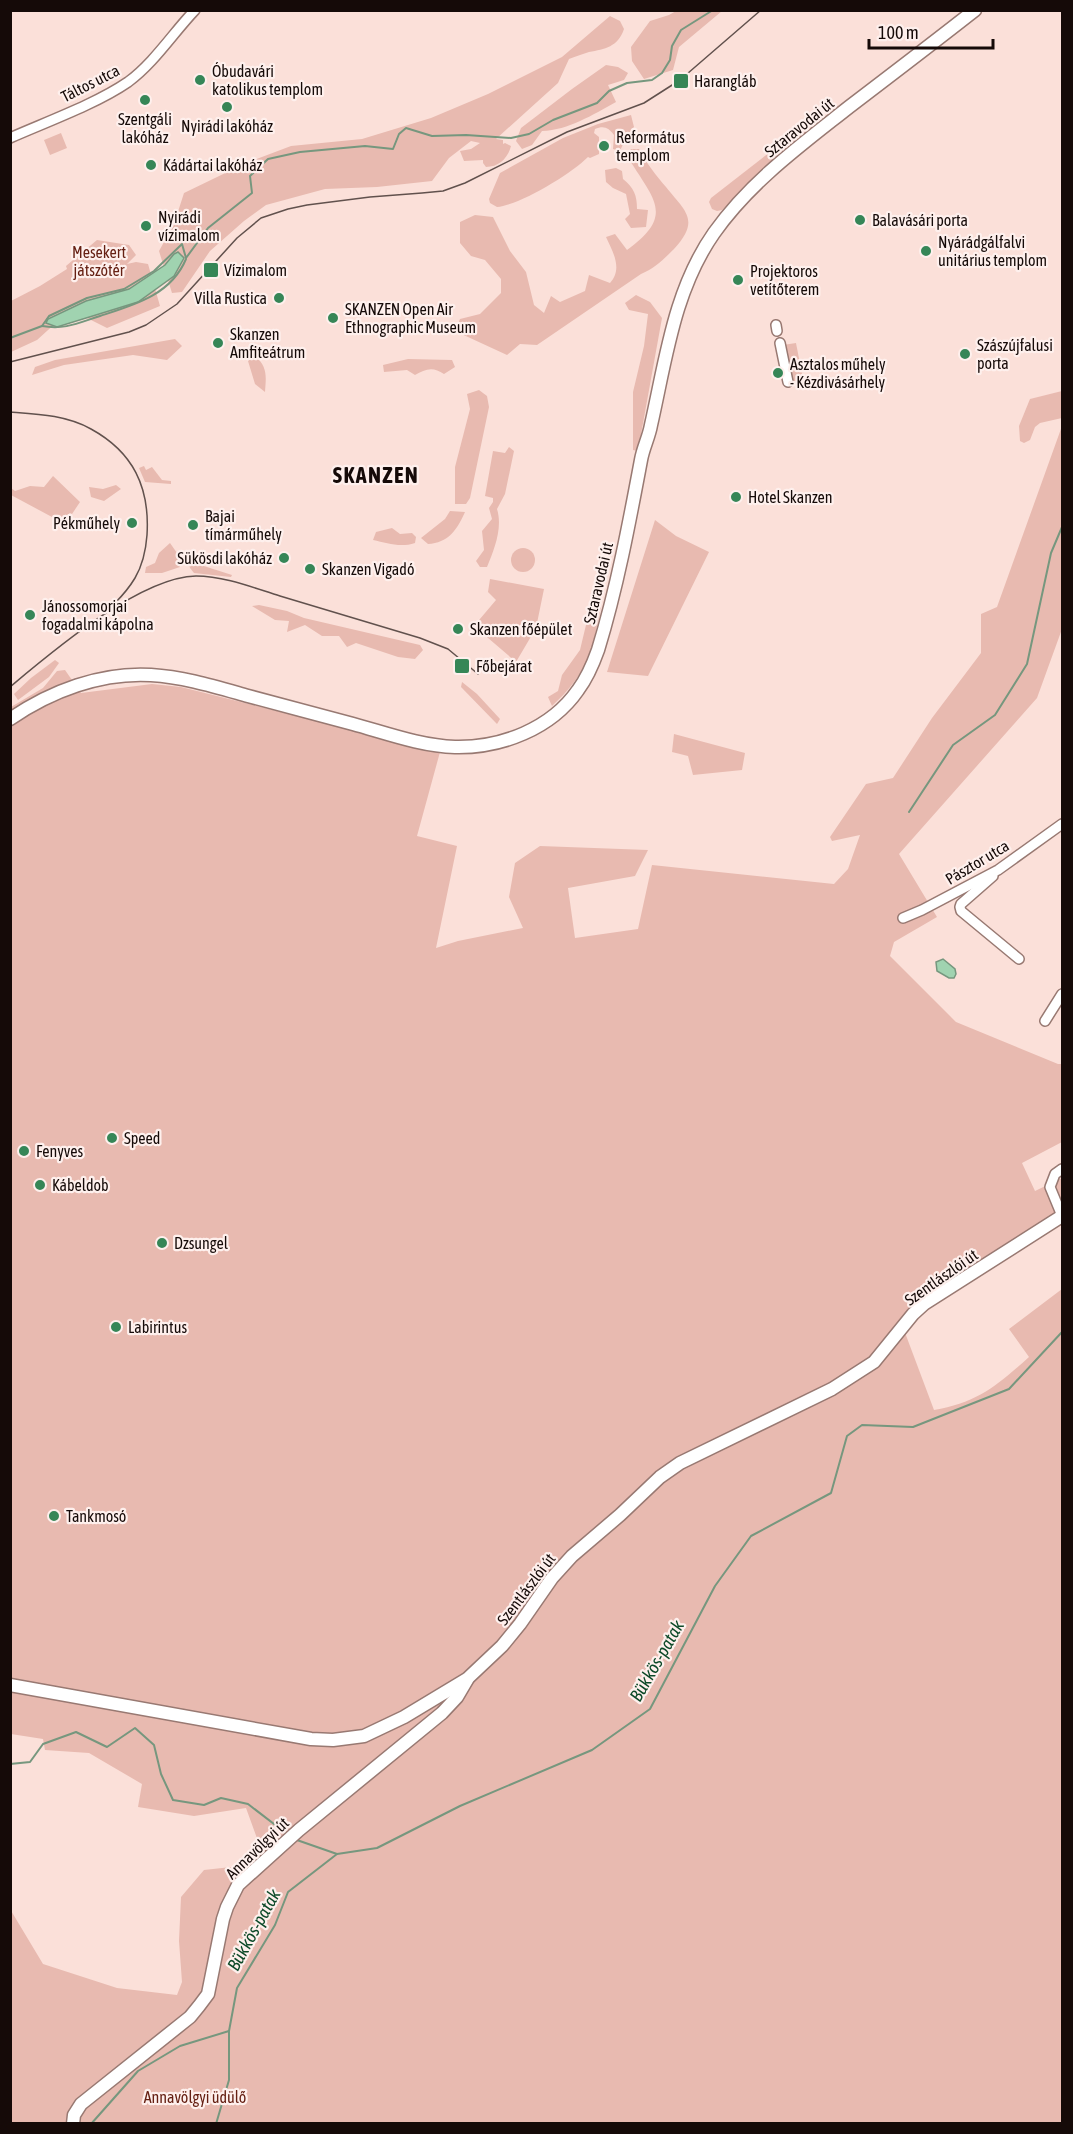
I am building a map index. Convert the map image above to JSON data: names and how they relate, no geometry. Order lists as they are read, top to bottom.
{
  "streets": {
    "street": [
      "Táltos utca",
      "Sztaravodai út",
      "Pásztor utca",
      "Szentlászlói út",
      "Annavölgyi út"
    ]
  },
  "crossings": [
    ["Szentlászlói út", "Annavölgyi út"]
  ],
  "districts": ["SKANZEN"],
  "water": ["Bükkös-patak"],
  "parks": ["Mesekert játszótér", "Annavölgyi üdülő"],
  "places": {
    "other": [
      "Óbudavári katolikus templom",
      "Szentgáli lakóház",
      "Nyirádi lakóház",
      "Református templom",
      "Kádártai lakóház",
      "Balavásári porta",
      "Nyirádi vízimalom",
      "Nyárádgálfalvi unitárius templom",
      "Projektoros vetítőterem",
      "Villa Rustica",
      "SKANZEN Open Air Ethnographic Museum",
      "Skanzen Amfiteátrum",
      "Szászújfalusi porta",
      "Asztalos műhely - Kézdivásárhely",
      "Hotel Skanzen",
      "Pékműhely",
      "Bajai tímárműhely",
      "Sükösdi lakóház",
      "Skanzen Vigadó",
      "Jánossomorjai fogadalmi kápolna",
      "Skanzen főépület",
      "Speed",
      "Fenyves",
      "Kábeldob",
      "Dzsungel",
      "Labirintus",
      "Tankmosó"
    ],
    "transit": ["Harangláb", "Vízimalom", "Főbejárat"]
  },
  "scale_bar": "100 m"
}
